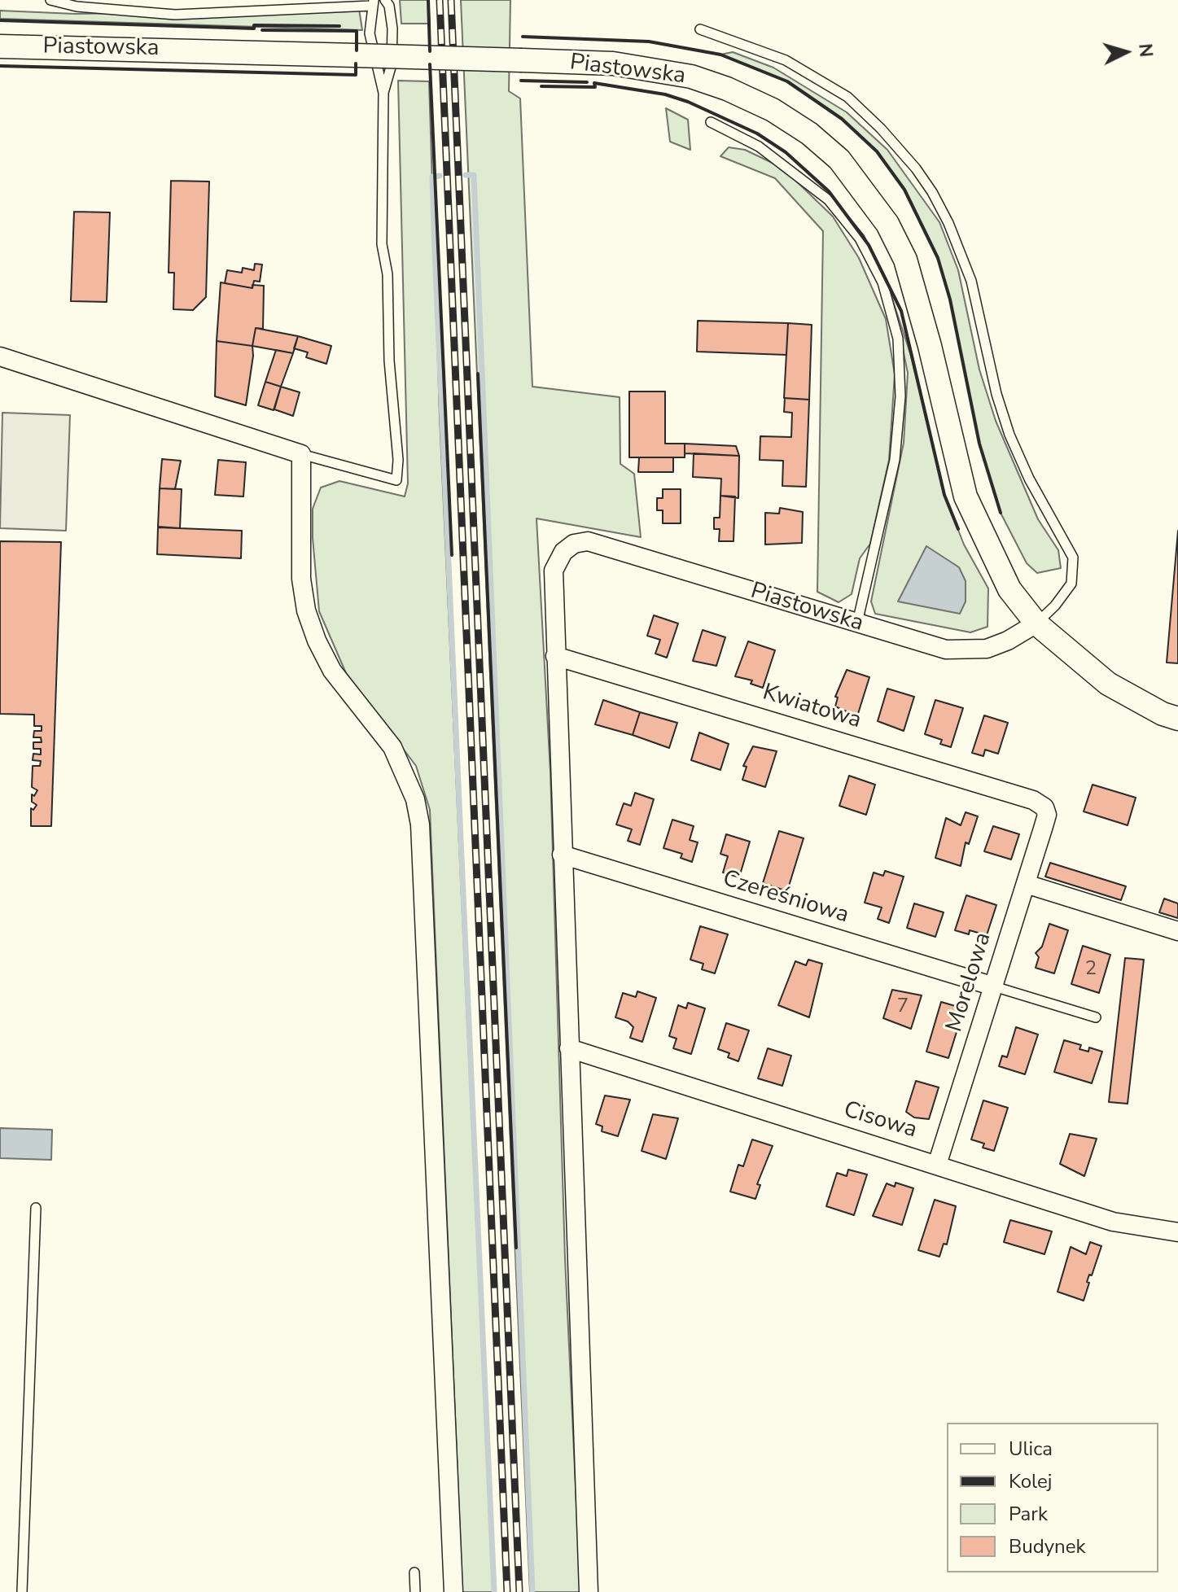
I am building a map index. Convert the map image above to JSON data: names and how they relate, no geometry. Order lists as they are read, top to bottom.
{
  "streets": {
    "street": [
      "Piastowska",
      "Kwiatowa",
      "Czereśniowa",
      "Morelowa",
      "Cisowa"
    ]
  },
  "crossings": [
    ["Piastowska", "Kwiatowa"],
    ["Kwiatowa", "Morelowa"],
    ["Czereśniowa", "Morelowa"],
    ["Morelowa", "Cisowa"]
  ],
  "house_numbers": ["2", "7"],
  "legend": [
    "Ulica",
    "Kolej",
    "Park",
    "Budynek"
  ],
  "north": "right"
}
